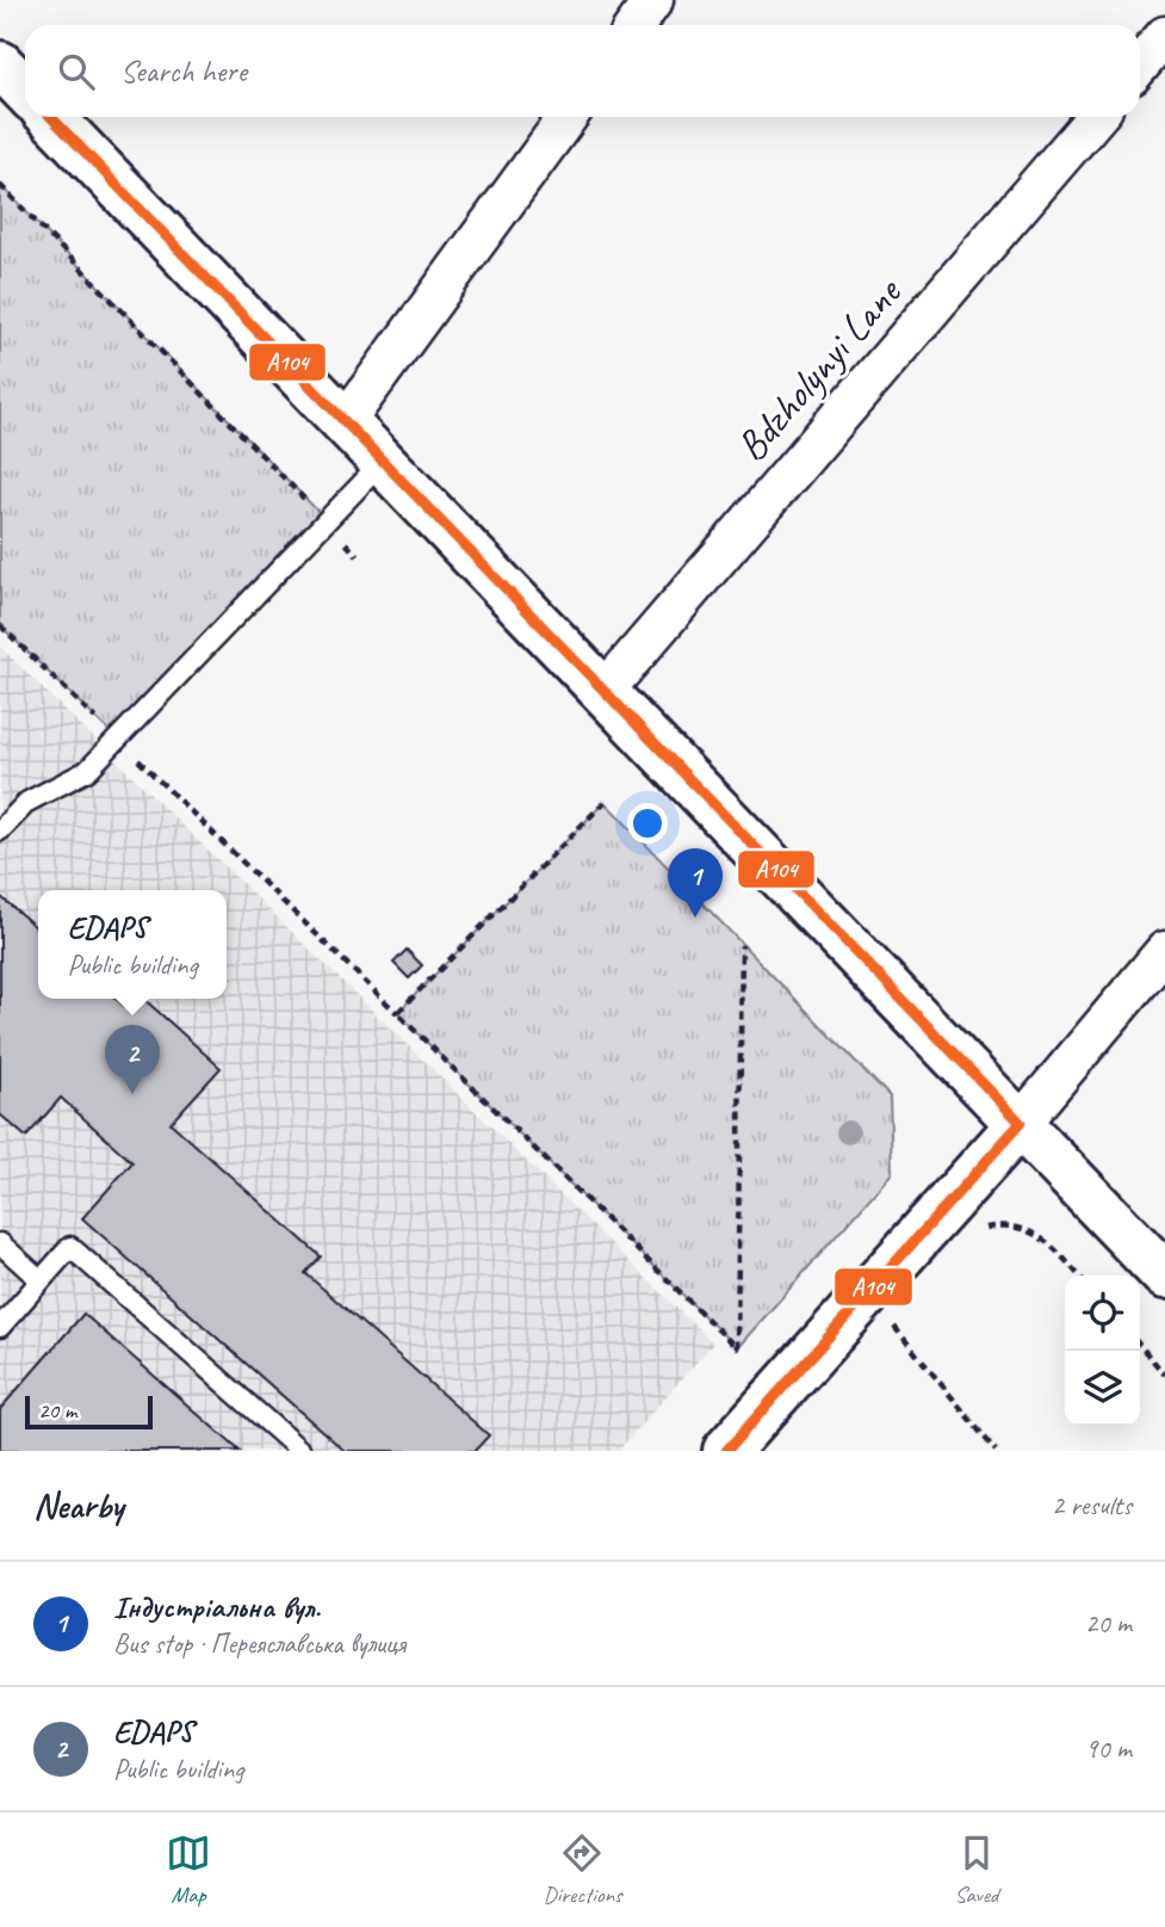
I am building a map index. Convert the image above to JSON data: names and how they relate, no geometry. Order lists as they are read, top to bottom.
{
  "streets": {
    "street": ["Bdzholynyi Lane"]
  },
  "lines": ["transit line А104"],
  "scale_bar": "20 m",
  "page": {
    "search": "Search here",
    "pins": ["1", "2"],
    "popup": ["EDAPS", "Public building"],
    "scale": "20 m",
    "heading": ["Nearby", "2 results"],
    "list": [
      {
        "mark": "1",
        "name": "Індустріальна вул.",
        "note": "Bus stop · Переяславська вулиця",
        "value": "20 m"
      },
      {
        "mark": "2",
        "name": "EDAPS",
        "note": "Public building",
        "value": "90 m"
      }
    ],
    "nav": ["Map", "Directions", "Saved"]
  }
}
